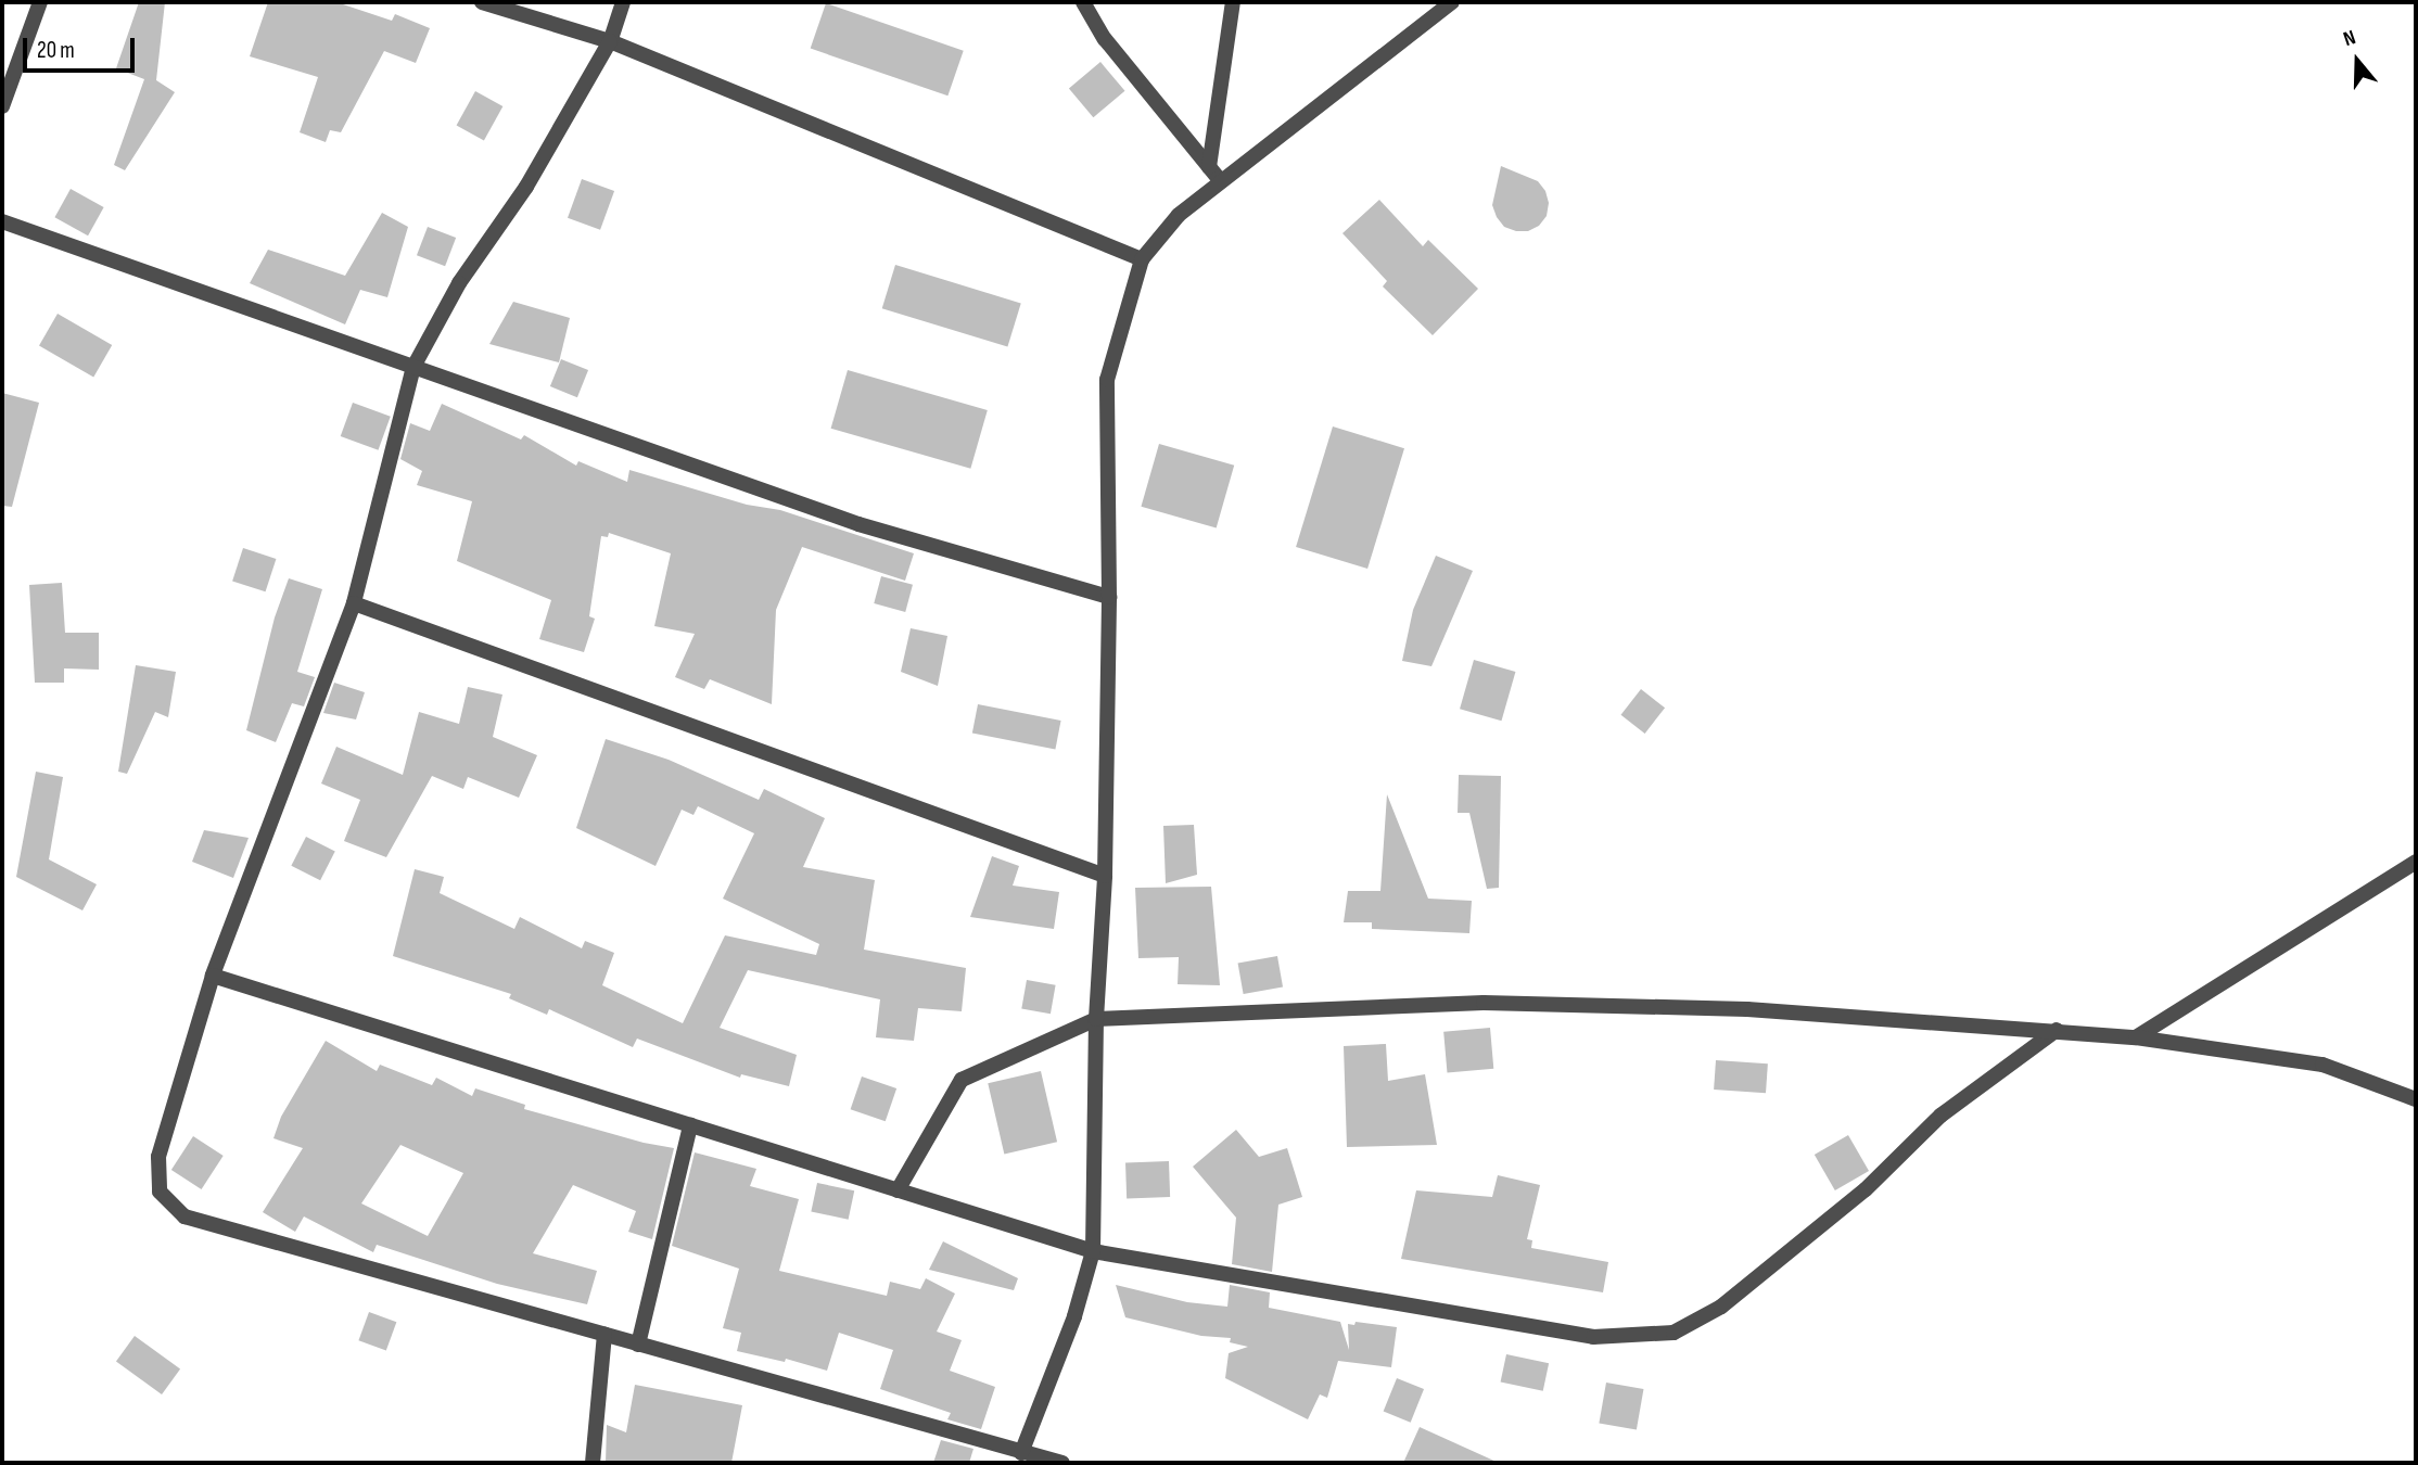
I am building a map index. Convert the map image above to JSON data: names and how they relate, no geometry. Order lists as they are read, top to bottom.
{
  "scale_bar": "20 m",
  "north": "top"
}
